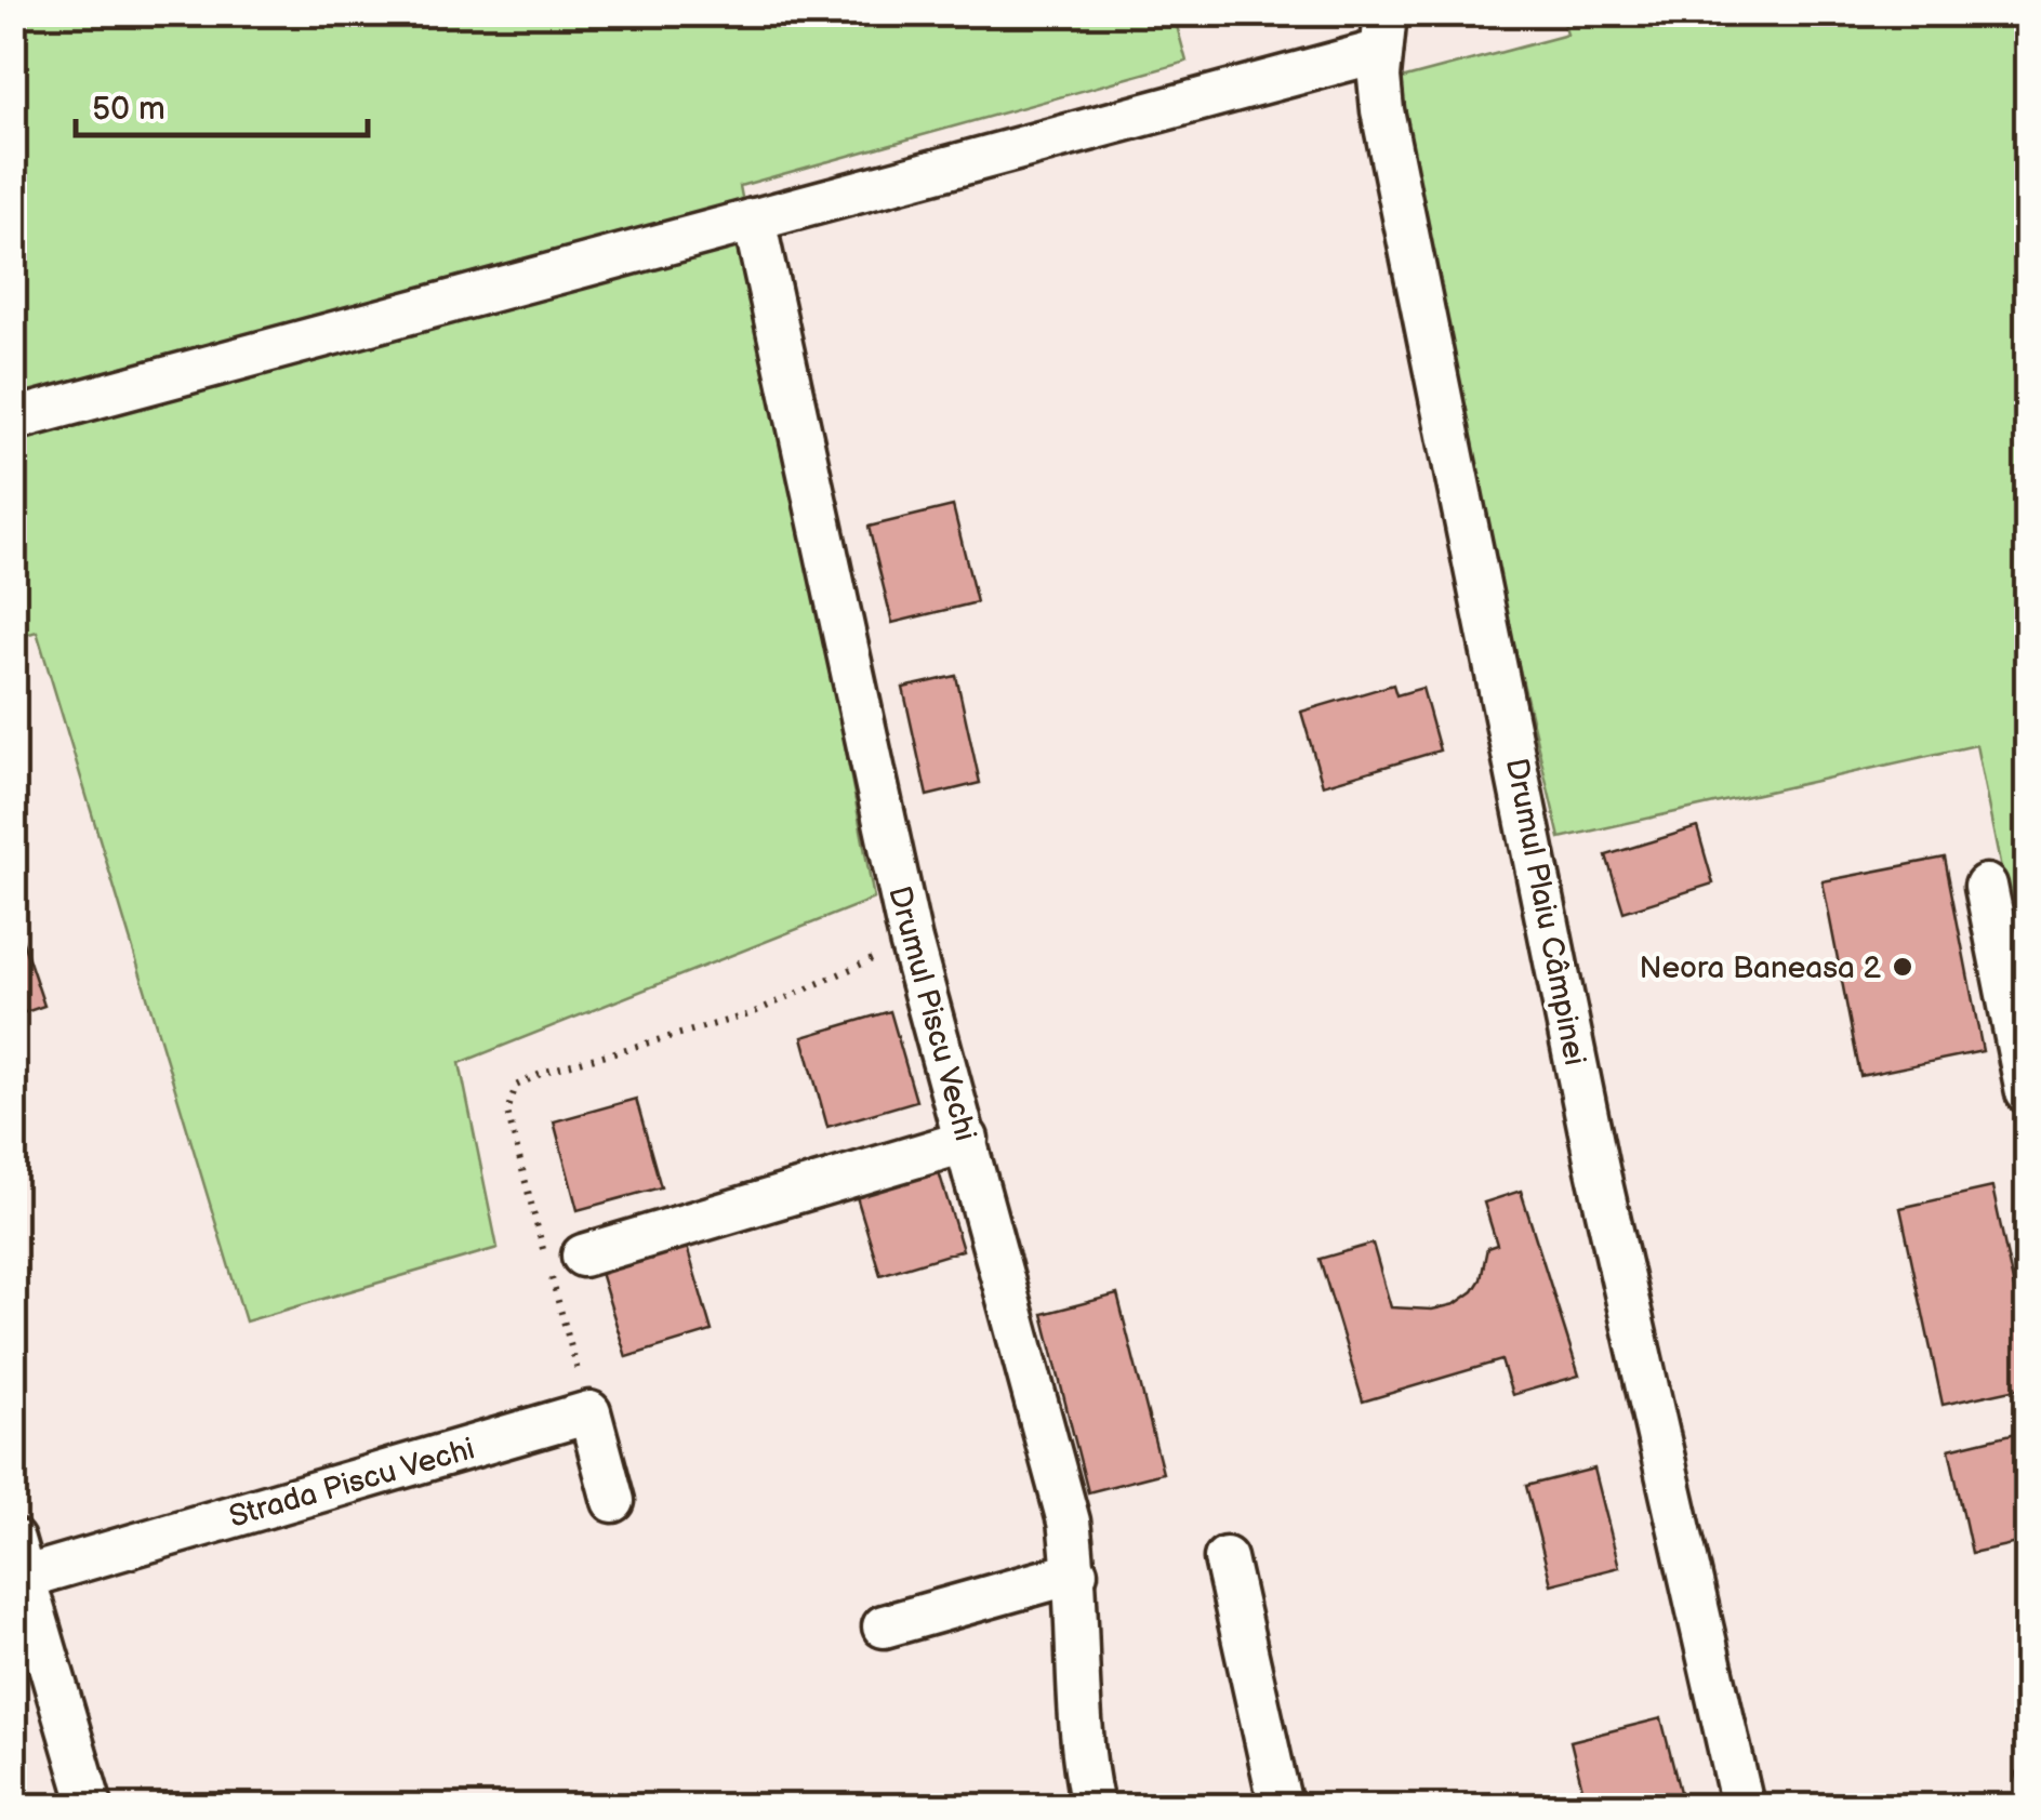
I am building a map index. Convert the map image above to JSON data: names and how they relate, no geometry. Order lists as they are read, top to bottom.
{
  "streets": {
    "street": ["Drumul Plaiu Câmpinei", "Drumul Piscu Vechi", "Strada Piscu Vechi"]
  },
  "places": ["Neora Baneasa 2"],
  "scale_bar": "50 m"
}
